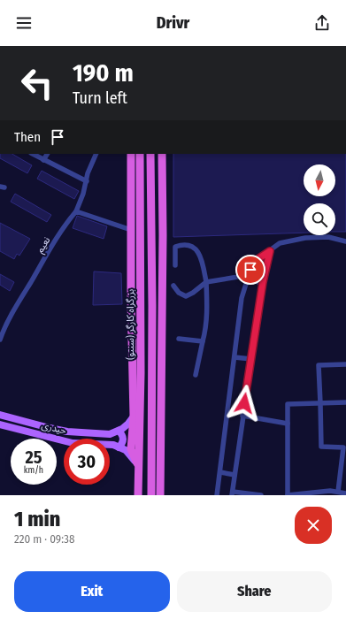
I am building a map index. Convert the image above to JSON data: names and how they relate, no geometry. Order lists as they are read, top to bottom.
{
  "streets": {
    "highway": ["بزرگراه کارگر (سنتو)"],
    "main road": ["حیدری"],
    "street": ["نعیم"]
  },
  "crossings": [
    ["بزرگراه کارگر (سنتو)", "حیدری"]
  ],
  "north": "bottom",
  "page": {
    "header": "Drivr",
    "turn": ["190 m", "Turn left"],
    "then": "Then",
    "speed": "25 km/h",
    "limit": "30",
    "heading": ["1 min", "220 m · 09:38"],
    "buttons": ["Exit", "Share"]
  }
}
